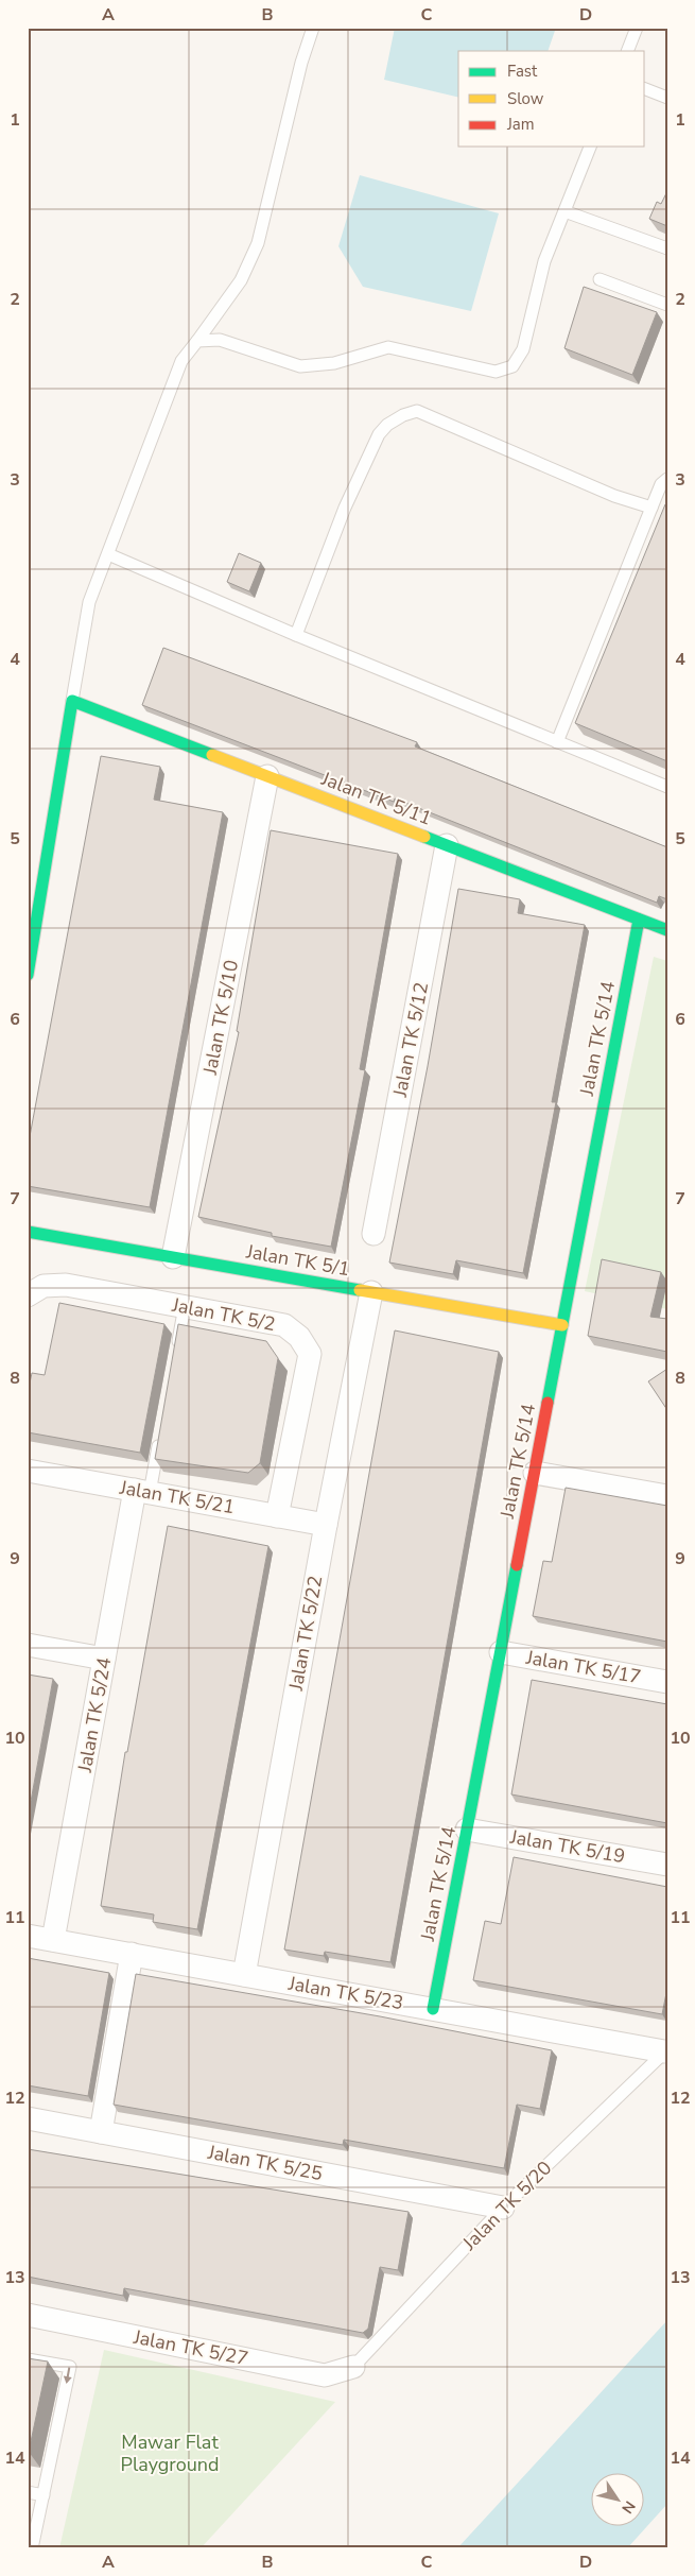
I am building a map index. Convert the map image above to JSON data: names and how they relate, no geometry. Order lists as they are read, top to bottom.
{
  "streets": {
    "street": [
      "Jalan TK 5/11",
      "Jalan TK 5/10",
      "Jalan TK 5/14",
      "Jalan TK 5/12",
      "Jalan TK 5/1",
      "Jalan TK 5/2",
      "Jalan TK 5/21",
      "Jalan TK 5/22",
      "Jalan TK 5/17",
      "Jalan TK 5/24",
      "Jalan TK 5/19",
      "Jalan TK 5/23",
      "Jalan TK 5/25",
      "Jalan TK 5/27"
    ],
    "lane": ["Jalan TK 5/20"]
  },
  "crossings": [
    ["Jalan TK 5/11", "Jalan TK 5/10"],
    ["Jalan TK 5/11", "Jalan TK 5/14"],
    ["Jalan TK 5/11", "Jalan TK 5/12"],
    ["Jalan TK 5/10", "Jalan TK 5/1"],
    ["Jalan TK 5/14", "Jalan TK 5/1"],
    ["Jalan TK 5/14", "Jalan TK 5/17"],
    ["Jalan TK 5/14", "Jalan TK 5/19"],
    ["Jalan TK 5/14", "Jalan TK 5/23"],
    ["Jalan TK 5/1", "Jalan TK 5/22"],
    ["Jalan TK 5/2", "Jalan TK 5/21"],
    ["Jalan TK 5/21", "Jalan TK 5/22"],
    ["Jalan TK 5/21", "Jalan TK 5/24"],
    ["Jalan TK 5/22", "Jalan TK 5/23"],
    ["Jalan TK 5/24", "Jalan TK 5/23"],
    ["Jalan TK 5/23", "Jalan TK 5/20"],
    ["Jalan TK 5/25", "Jalan TK 5/20"],
    ["Jalan TK 5/20", "Jalan TK 5/27"]
  ],
  "parks": ["Mawar Flat Playground"],
  "legend": ["Fast", "Slow", "Jam"],
  "north": "bottom right",
  "grid": {
    "columns": [
      "A",
      "B",
      "C",
      "D"
    ],
    "rows": [
      "1",
      "2",
      "3",
      "4",
      "5",
      "6",
      "7",
      "8",
      "9",
      "10",
      "11",
      "12",
      "13",
      "14"
    ]
  }
}
